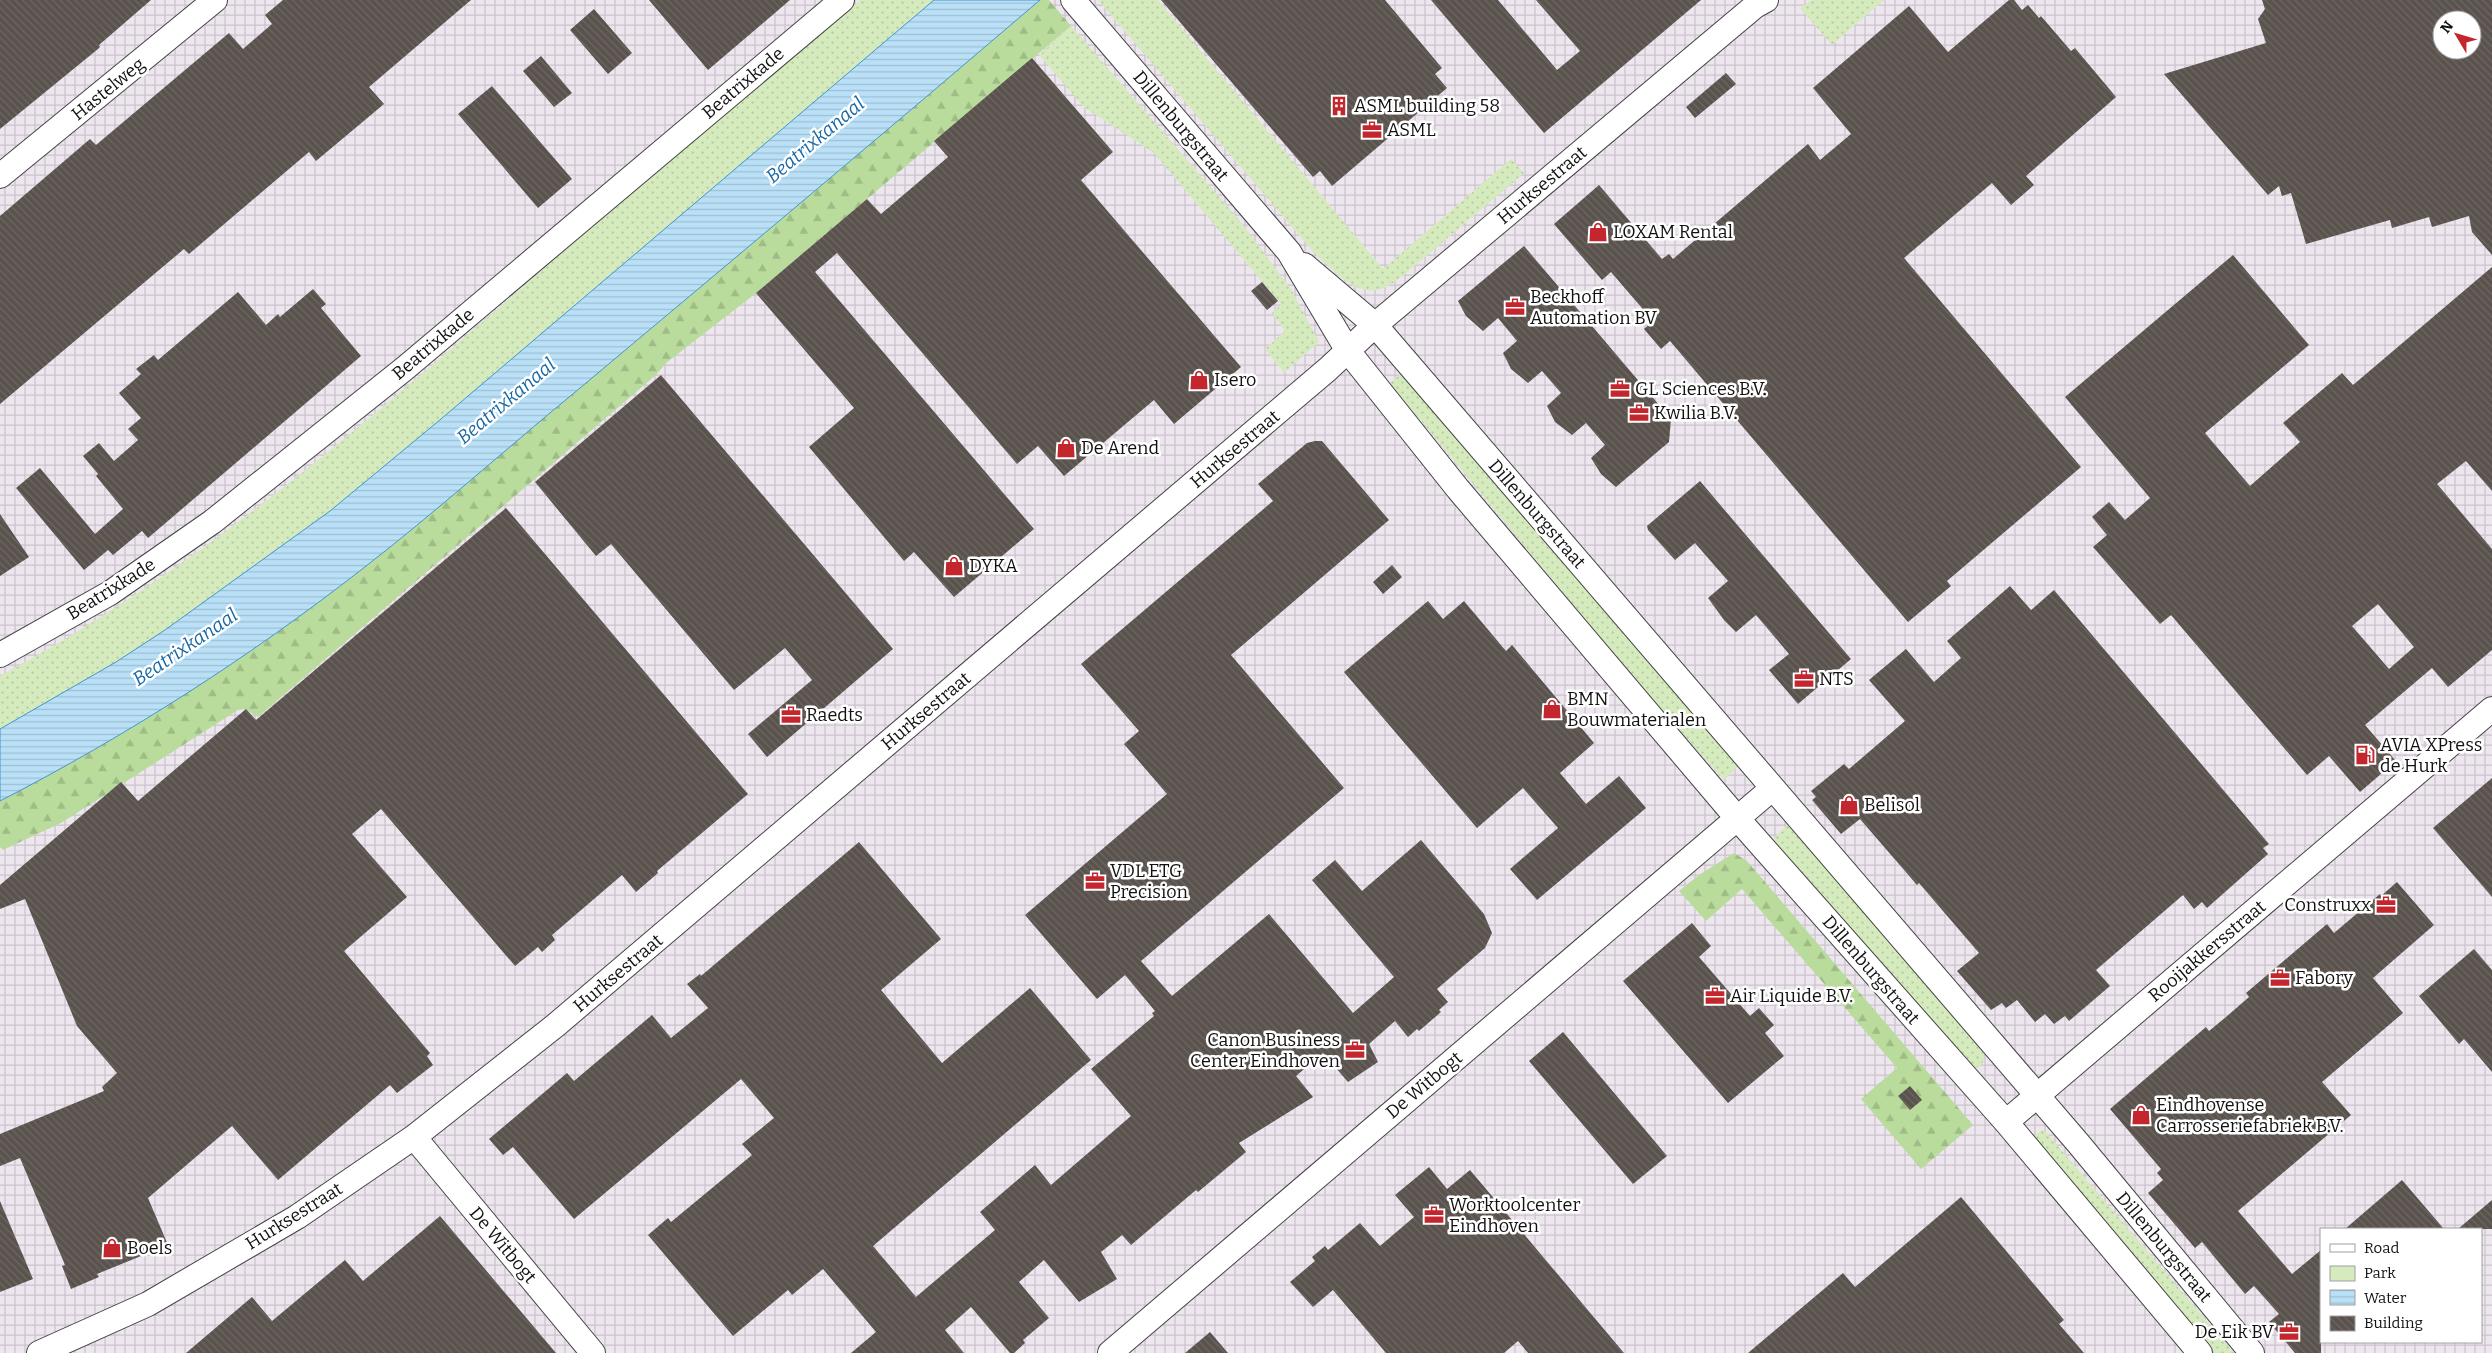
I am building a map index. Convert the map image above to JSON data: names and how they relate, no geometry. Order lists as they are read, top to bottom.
{
  "streets": {
    "street": [
      "Beatrixkade",
      "Hastelweg",
      "Dillenburgstraat",
      "Hurksestraat",
      "Rooijakkersstraat",
      "De Witbogt"
    ]
  },
  "crossings": [
    ["Dillenburgstraat", "Hurksestraat"],
    ["Dillenburgstraat", "Rooijakkersstraat"],
    ["Dillenburgstraat", "De Witbogt"],
    ["Hurksestraat", "De Witbogt"]
  ],
  "water": ["Beatrixkanaal"],
  "places": {
    "building": ["ASML building 58"],
    "office": [
      "ASML",
      "Beckhoff Automation BV",
      "GL Sciences B.V.",
      "Kwilia B.V.",
      "NTS",
      "Raedts",
      "VDL ETG Precision",
      "Construxx",
      "Fabory",
      "Air Liquide B.V.",
      "Canon Business Center Eindhoven",
      "Worktoolcenter Eindhoven",
      "De Eik BV"
    ],
    "shop": [
      "LOXAM Rental",
      "Isero",
      "De Arend",
      "DYKA",
      "BMN Bouwmaterialen",
      "Belisol",
      "Eindhovense Carrosseriefabriek B.V.",
      "Boels"
    ],
    "fuel station": ["AVIA XPress de Hurk"]
  },
  "legend": [
    "Road",
    "Park",
    "Water",
    "Building"
  ],
  "north": "top left"
}
